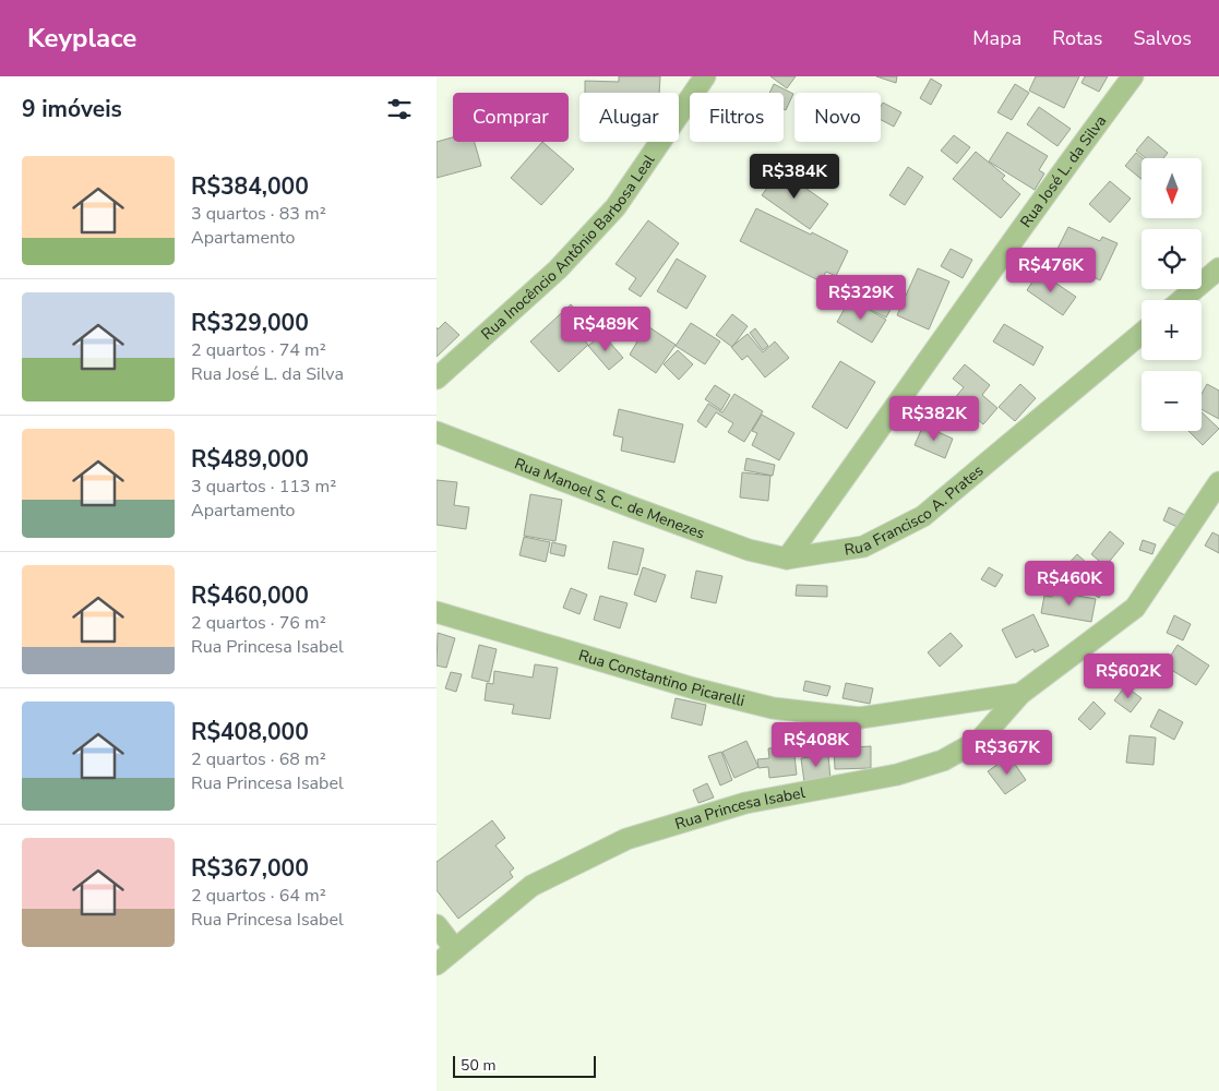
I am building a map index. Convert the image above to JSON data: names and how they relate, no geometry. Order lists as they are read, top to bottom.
{
  "streets": {
    "street": [
      "Rua José L. da Silva",
      "Rua Inocêncio Antônio Barbosa Leal",
      "Rua Manoel S. C. de Menezes",
      "Rua Francisco A. Prates",
      "Rua Constantino Picarelli",
      "Rua Princesa Isabel"
    ]
  },
  "crossings": [
    ["Rua José L. da Silva", "Rua Manoel S. C. de Menezes"],
    ["Rua José L. da Silva", "Rua Francisco A. Prates"],
    ["Rua Manoel S. C. de Menezes", "Rua Francisco A. Prates"],
    ["Rua Constantino Picarelli", "Rua Princesa Isabel"]
  ],
  "scale_bar": "50 m",
  "north": "bottom",
  "page": {
    "header": "Keyplace",
    "nav": ["Mapa", "Rotas", "Salvos"],
    "heading": "9 imóveis",
    "chip": [
      "Comprar",
      "Alugar",
      "Filtros",
      "Novo"
    ],
    "list": [
      {
        "name": "R$384,000",
        "note": "3 quartos · 83 m² · Apartamento"
      },
      {
        "name": "R$329,000",
        "note": "2 quartos · 74 m² · Rua José L. da Silva"
      },
      {
        "name": "R$489,000",
        "note": "3 quartos · 113 m² · Apartamento"
      },
      {
        "name": "R$460,000",
        "note": "2 quartos · 76 m² · Rua Princesa Isabel"
      },
      {
        "name": "R$408,000",
        "note": "2 quartos · 68 m² · Rua Princesa Isabel"
      },
      {
        "name": "R$367,000",
        "note": "2 quartos · 64 m² · Rua Princesa Isabel"
      }
    ],
    "price": [
      "R$384K",
      "R$476K",
      "R$329K",
      "R$489K",
      "R$382K",
      "R$460K",
      "R$602K",
      "R$408K",
      "R$367K"
    ],
    "map_buttons": ["+", "−"],
    "scale": "50 m"
  }
}
